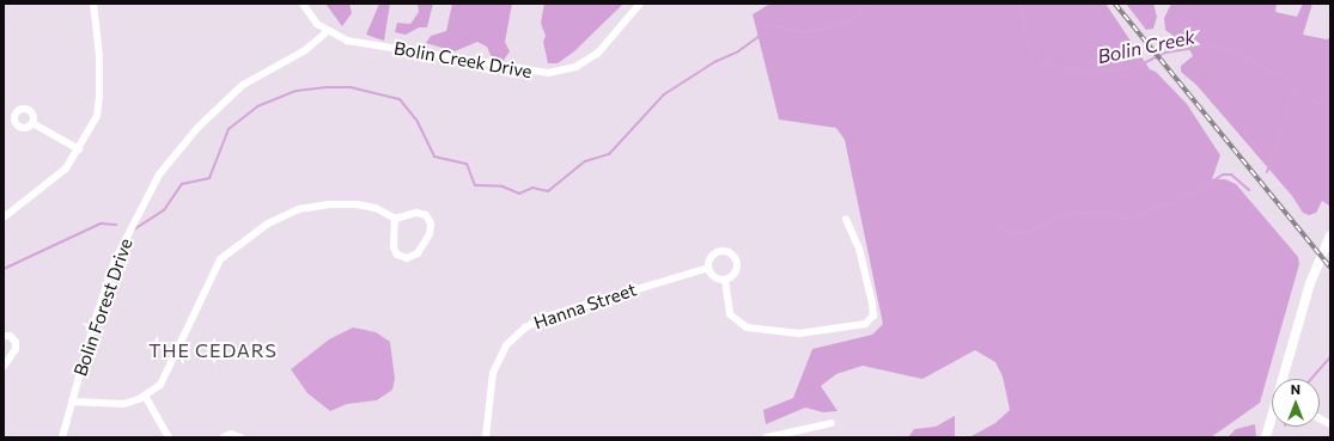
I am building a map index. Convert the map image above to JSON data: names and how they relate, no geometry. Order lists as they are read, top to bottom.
{
  "streets": {
    "street": ["Bolin Creek Drive", "Hanna Street", "Bolin Forest Drive"]
  },
  "crossings": [
    ["Bolin Creek Drive", "Bolin Forest Drive"]
  ],
  "districts": ["THE CEDARS"],
  "water": ["Bolin Creek"],
  "north": "top"
}
